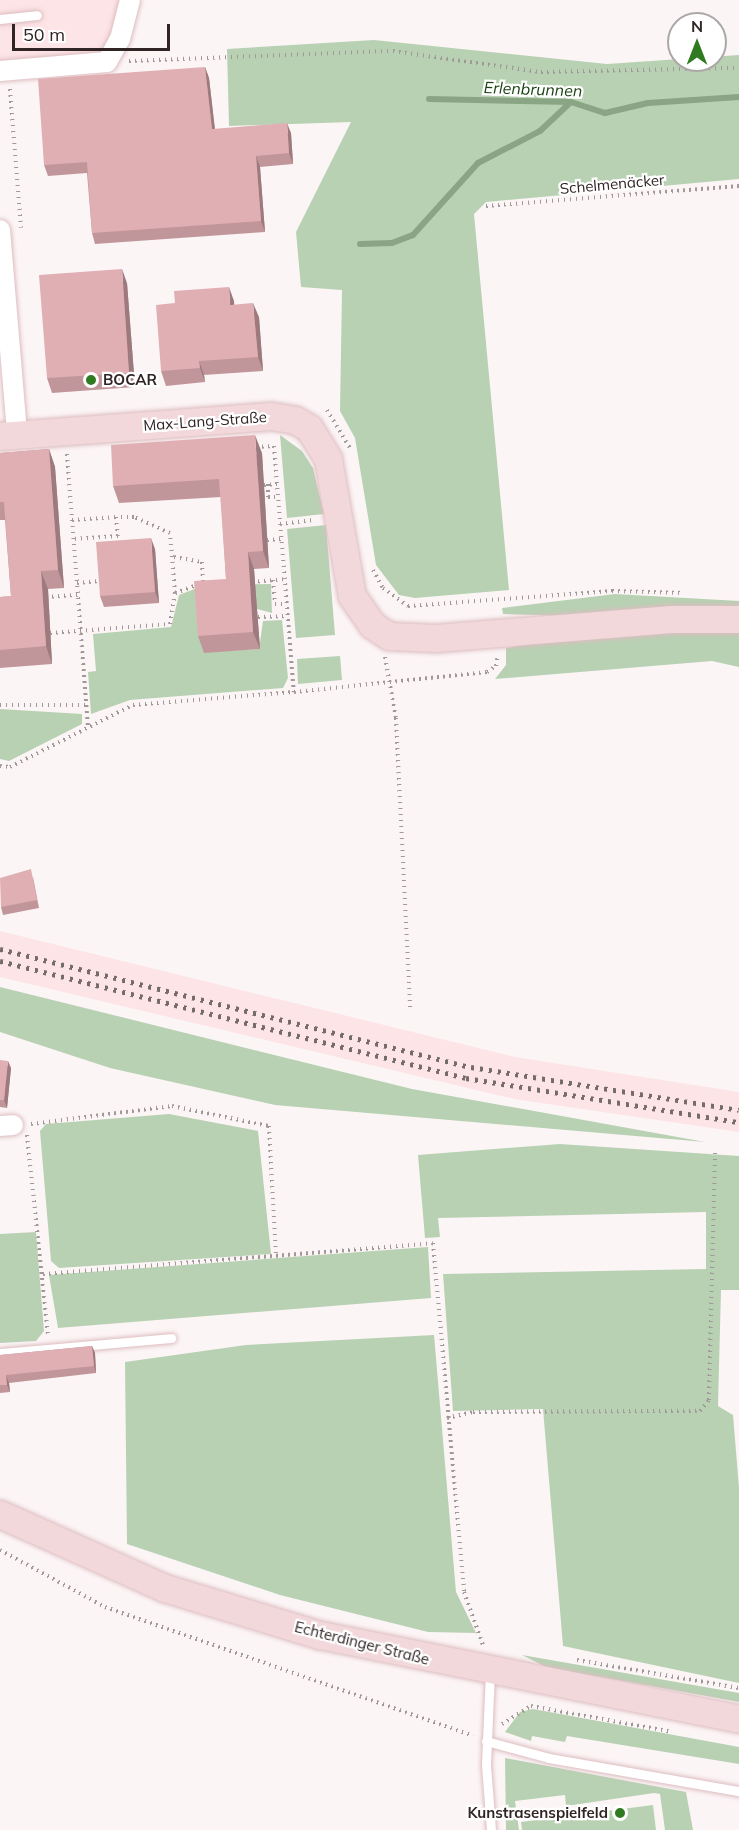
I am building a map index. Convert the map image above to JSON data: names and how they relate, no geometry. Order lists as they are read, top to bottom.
{
  "streets": {
    "main road": ["Max-Lang-Straße", "Echterdinger Straße"],
    "path": ["Schelmenäcker"]
  },
  "water": ["Erlenbrunnen"],
  "places": ["BOCAR", "Kunstrasenspielfeld"],
  "scale_bar": "50 m",
  "north": "top"
}
